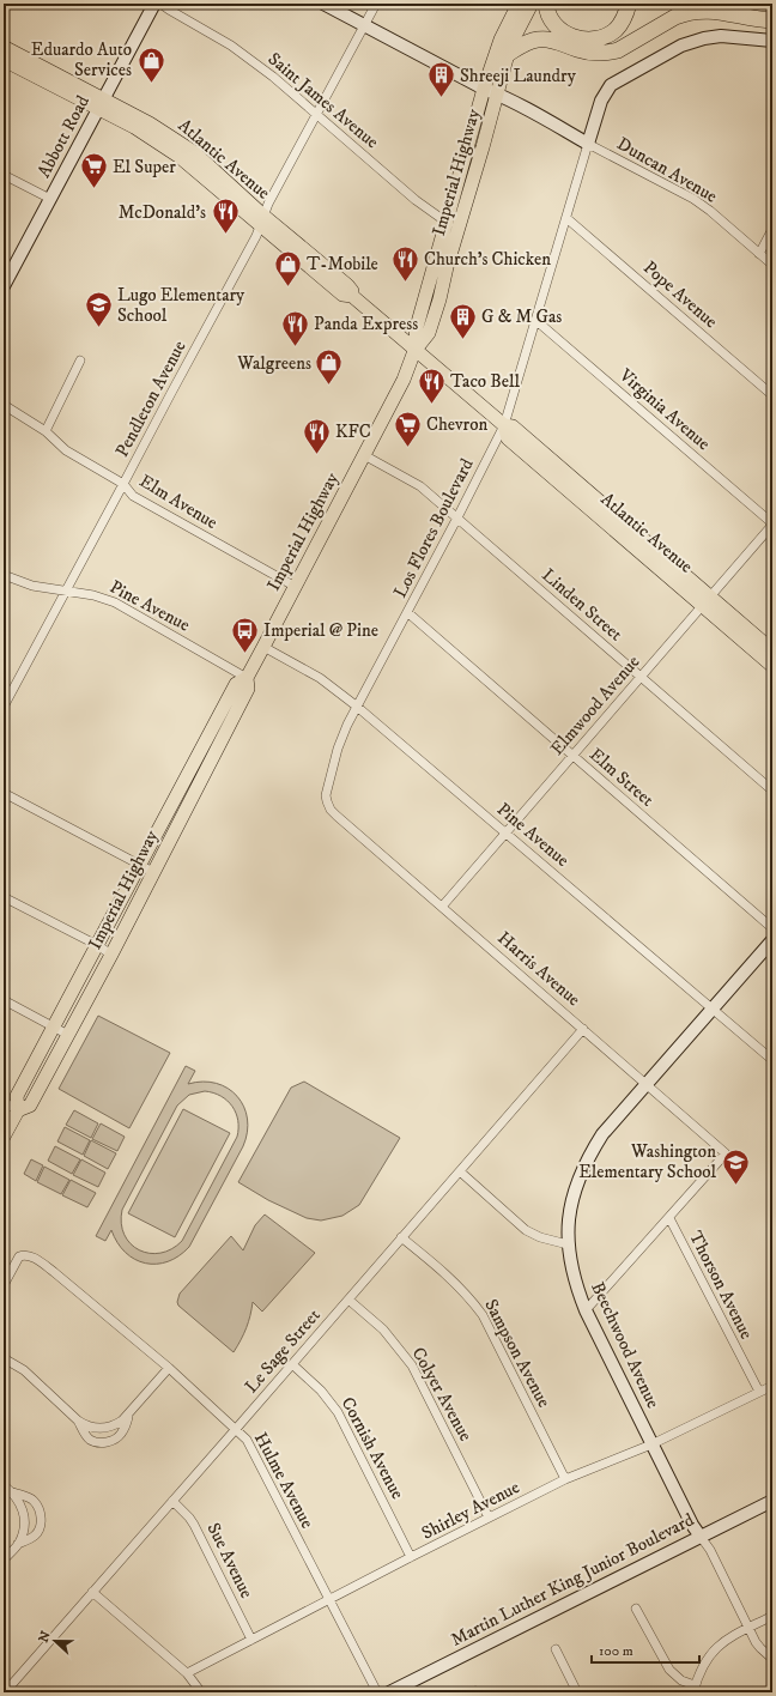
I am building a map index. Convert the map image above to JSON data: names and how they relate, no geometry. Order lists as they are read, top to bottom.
{
  "streets": {
    "main road": ["Atlantic Avenue", "Imperial Highway"],
    "street": [
      "Saint James Avenue",
      "Abbott Road",
      "Duncan Avenue",
      "Pope Avenue",
      "Pendleton Avenue",
      "Virginia Avenue",
      "Elm Avenue",
      "Los Flores Boulevard",
      "Linden Street",
      "Pine Avenue",
      "Elmwood Avenue",
      "Elm Street",
      "Harris Avenue",
      "Thorson Avenue",
      "Beechwood Avenue",
      "Le Sage Street",
      "Sampson Avenue",
      "Colyer Avenue",
      "Cornish Avenue",
      "Hulme Avenue",
      "Shirley Avenue",
      "Sue Avenue",
      "Martin Luther King Junior Boulevard"
    ]
  },
  "crossings": [
    ["Saint James Avenue", "Imperial Highway"],
    ["Saint James Avenue", "Pendleton Avenue"],
    ["Abbott Road", "Atlantic Avenue"],
    ["Atlantic Avenue", "Imperial Highway"],
    ["Atlantic Avenue", "Pendleton Avenue"],
    ["Atlantic Avenue", "Los Flores Boulevard"],
    ["Atlantic Avenue", "Elmwood Avenue"],
    ["Duncan Avenue", "Los Flores Boulevard"],
    ["Imperial Highway", "Elm Avenue"],
    ["Imperial Highway", "Linden Street"],
    ["Imperial Highway", "Pine Avenue"],
    ["Pope Avenue", "Los Flores Boulevard"],
    ["Pendleton Avenue", "Elm Avenue"],
    ["Pendleton Avenue", "Pine Avenue"],
    ["Virginia Avenue", "Los Flores Boulevard"],
    ["Virginia Avenue", "Elmwood Avenue"],
    ["Los Flores Boulevard", "Linden Street"],
    ["Los Flores Boulevard", "Pine Avenue"],
    ["Los Flores Boulevard", "Elm Street"],
    ["Los Flores Boulevard", "Harris Avenue"],
    ["Linden Street", "Elmwood Avenue"],
    ["Pine Avenue", "Elmwood Avenue"],
    ["Pine Avenue", "Beechwood Avenue"],
    ["Elmwood Avenue", "Elm Street"],
    ["Elmwood Avenue", "Harris Avenue"],
    ["Harris Avenue", "Thorson Avenue"],
    ["Harris Avenue", "Beechwood Avenue"],
    ["Harris Avenue", "Le Sage Street"],
    ["Thorson Avenue", "Shirley Avenue"],
    ["Beechwood Avenue", "Shirley Avenue"],
    ["Beechwood Avenue", "Martin Luther King Junior Boulevard"],
    ["Le Sage Street", "Sampson Avenue"],
    ["Le Sage Street", "Colyer Avenue"],
    ["Le Sage Street", "Cornish Avenue"],
    ["Le Sage Street", "Hulme Avenue"],
    ["Le Sage Street", "Sue Avenue"],
    ["Sampson Avenue", "Shirley Avenue"],
    ["Colyer Avenue", "Shirley Avenue"],
    ["Cornish Avenue", "Shirley Avenue"],
    ["Hulme Avenue", "Shirley Avenue"],
    ["Shirley Avenue", "Sue Avenue"]
  ],
  "places": {
    "shop": ["Eduardo Auto Services", "T-Mobile", "Walgreens"],
    "building": ["Shreeji Laundry", "G & M Gas"],
    "supermarket": ["El Super", "Chevron"],
    "restaurant": [
      "McDonald's",
      "Church's Chicken",
      "Panda Express",
      "Taco Bell",
      "KFC"
    ],
    "school or university": ["Lugo Elementary School", "Washington Elementary School"],
    "bus stop": ["Imperial @ Pine"]
  },
  "scale_bar": "100 m",
  "north": "left"
}
